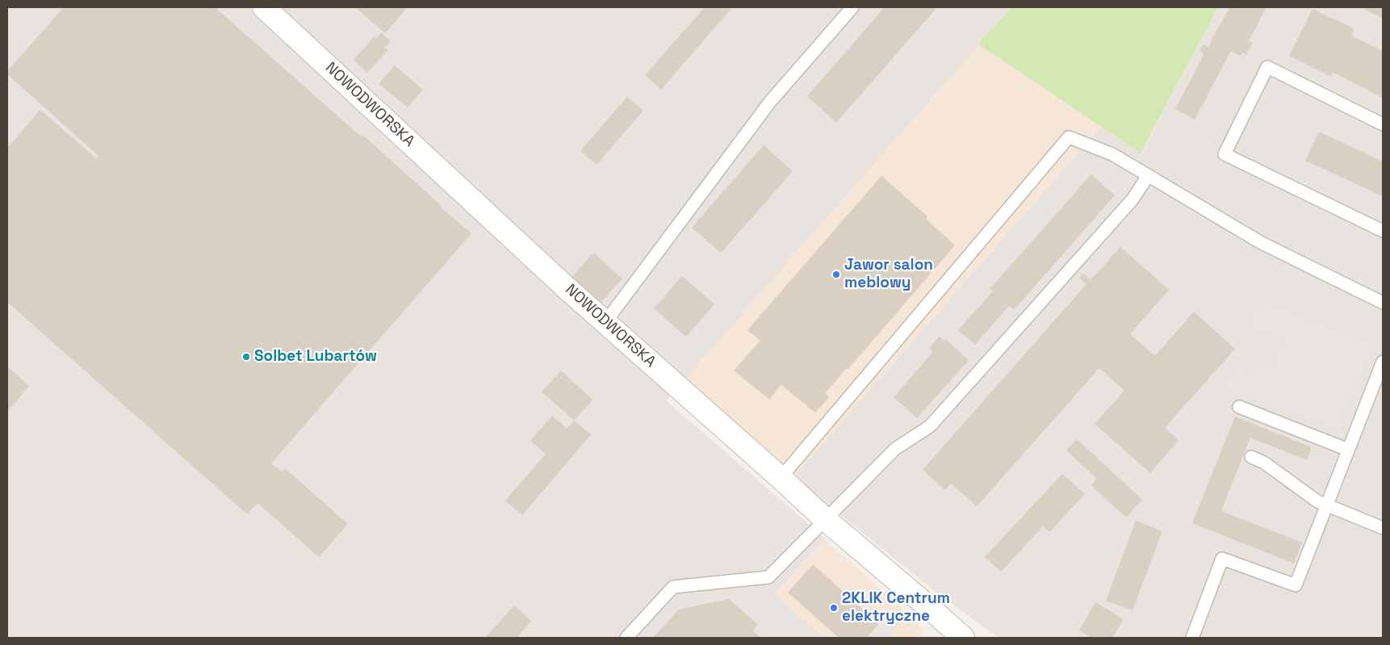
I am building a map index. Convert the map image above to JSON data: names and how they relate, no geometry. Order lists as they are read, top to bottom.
{
  "streets": {
    "street": ["NOWODWORSKA"]
  },
  "places": ["Jawor salon meblowy", "Solbet Lubartów", "2KLIK Centrum elektryczne"]
}
